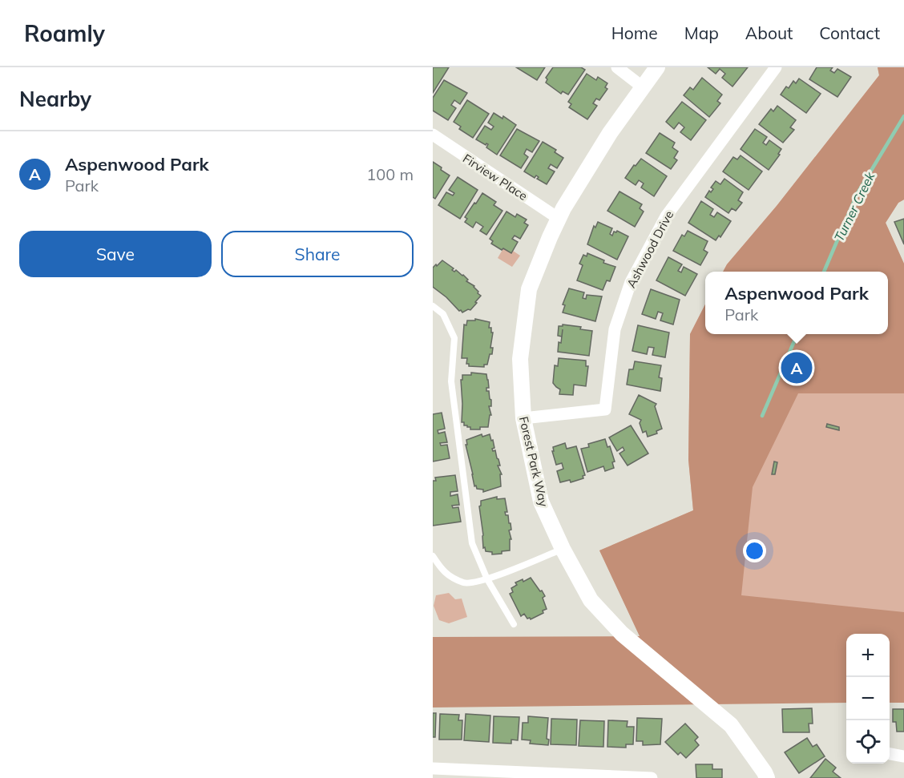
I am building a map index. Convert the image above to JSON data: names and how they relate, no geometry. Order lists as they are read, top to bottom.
{
  "streets": {
    "street": ["Firview Place", "Ashwood Drive", "Forest Park Way"]
  },
  "crossings": [
    ["Firview Place", "Forest Park Way"],
    ["Ashwood Drive", "Forest Park Way"]
  ],
  "water": ["Turner Creek"],
  "page": {
    "header": "Roamly",
    "nav": [
      "Home",
      "Map",
      "About",
      "Contact"
    ],
    "heading": "Nearby",
    "list": [
      {
        "mark": "A",
        "name": "Aspenwood Park",
        "note": "Park",
        "value": "100 m"
      }
    ],
    "buttons": ["Save", "Share"],
    "popup": ["Aspenwood Park", "Park"],
    "pins": "A",
    "map_buttons": ["+", "−"]
  }
}
